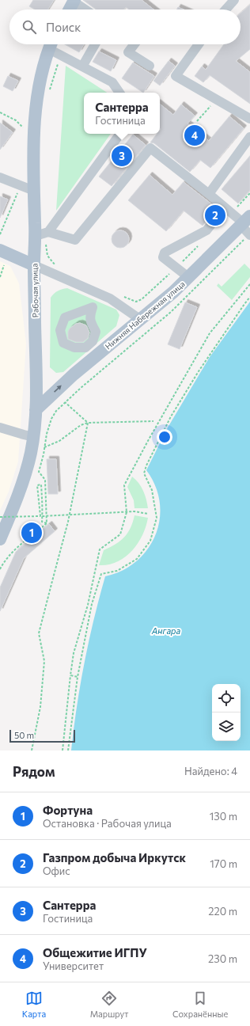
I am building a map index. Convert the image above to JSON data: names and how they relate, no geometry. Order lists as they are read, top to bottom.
{
  "streets": {
    "main road": ["Рабочая улица", "Нижняя Набережная улица"]
  },
  "crossings": [
    ["Рабочая улица", "Нижняя Набережная улица"]
  ],
  "one_way": ["Нижняя Набережная улица"],
  "water": ["Ангара"],
  "scale_bar": "50 m",
  "page": {
    "search": "Поиск",
    "popup": ["Сантерра", "Гостиница"],
    "pins": [
      "4",
      "3",
      "2",
      "1"
    ],
    "scale": "50 m",
    "heading": ["Рядом", "Найдено: 4"],
    "list": [
      {
        "mark": "1",
        "name": "Фортуна",
        "note": "Остановка · Рабочая улица",
        "value": "130 m"
      },
      {
        "mark": "2",
        "name": "Газпром добыча Иркутск",
        "note": "Офис",
        "value": "170 m"
      },
      {
        "mark": "3",
        "name": "Сантерра",
        "note": "Гостиница",
        "value": "220 m"
      },
      {
        "mark": "4",
        "name": "Общежитие ИГПУ",
        "note": "Университет",
        "value": "230 m"
      }
    ],
    "nav": ["Карта", "Маршрут", "Сохранённые"]
  }
}
